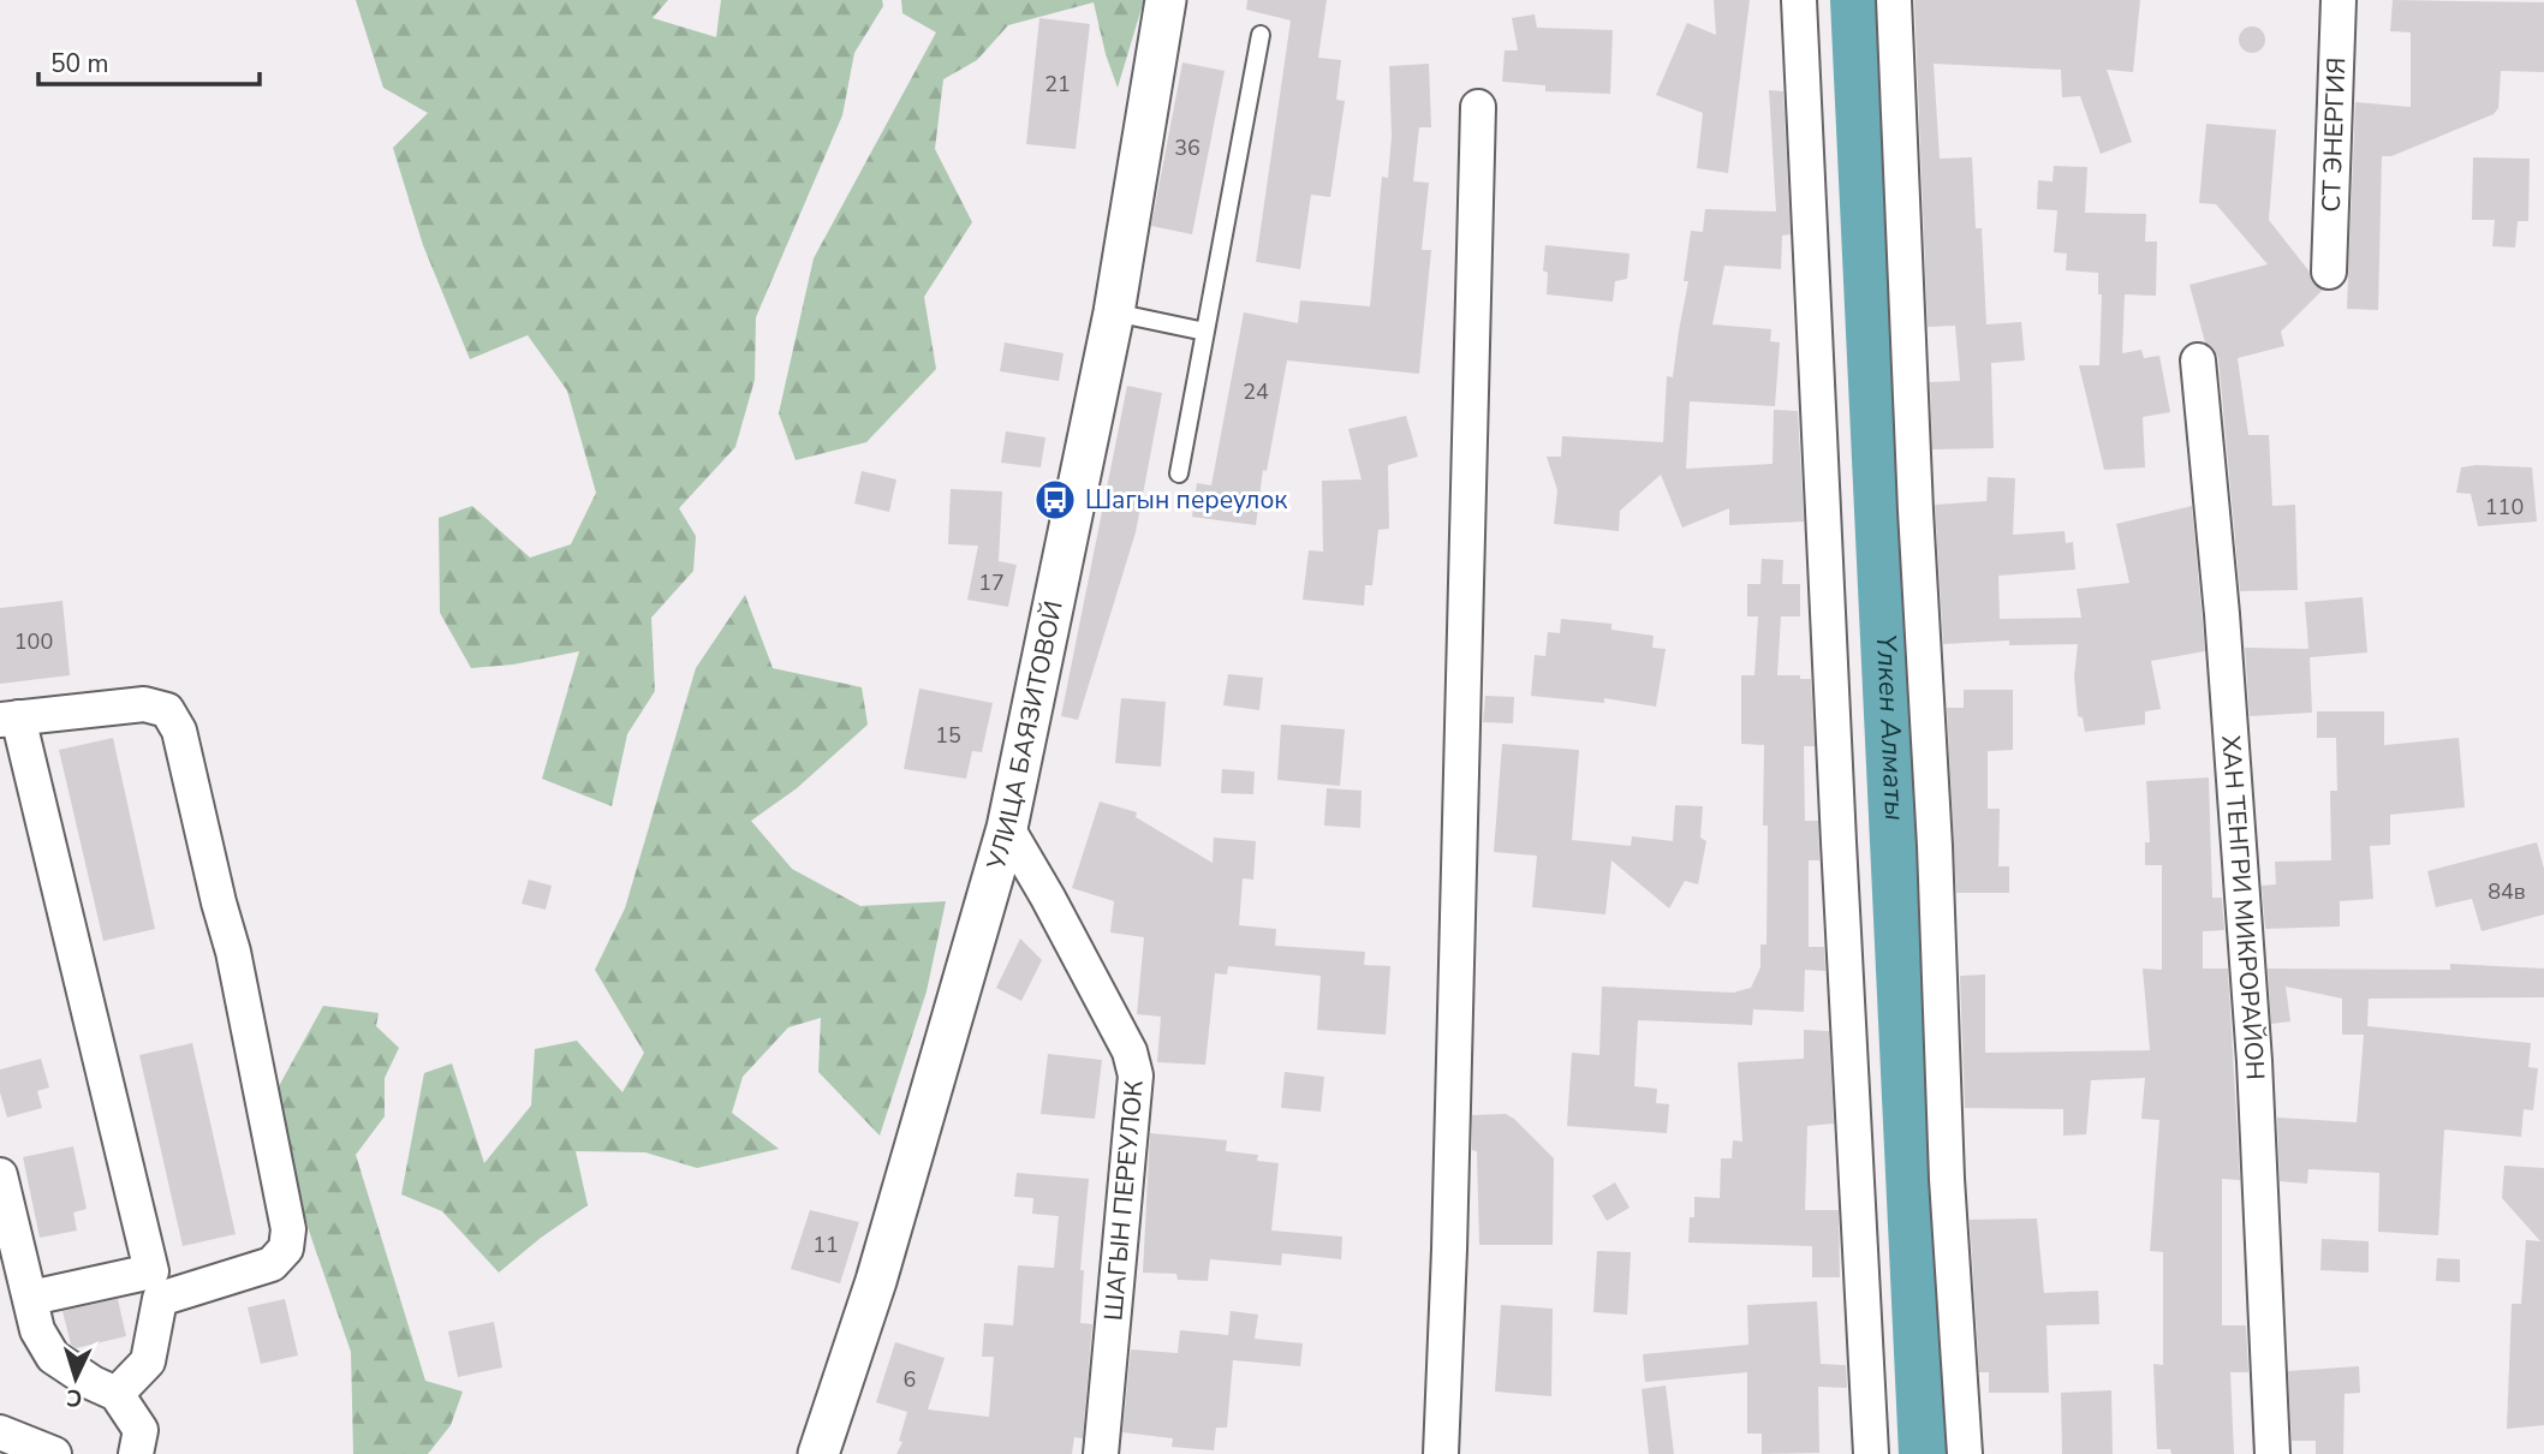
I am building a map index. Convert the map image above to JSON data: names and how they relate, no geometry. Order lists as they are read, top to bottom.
{
  "streets": {
    "street": [
      "СТ ЭНЕРГИЯ",
      "УЛИЦА БАЯЗИТОВОЙ",
      "ХАН ТЕНГРИ МИКРОРАЙОН",
      "ШАГЫН ПЕРЕУЛОК"
    ]
  },
  "crossings": [
    ["УЛИЦА БАЯЗИТОВОЙ", "ШАГЫН ПЕРЕУЛОК"]
  ],
  "water": ["Үлкен Алматы"],
  "places": {
    "bus stop": ["Шагын переулок"]
  },
  "house_numbers": [
    "21",
    "36",
    "24",
    "110",
    "17",
    "100",
    "15",
    "84в",
    "11",
    "6"
  ],
  "scale_bar": "50 m",
  "north": "bottom"
}
